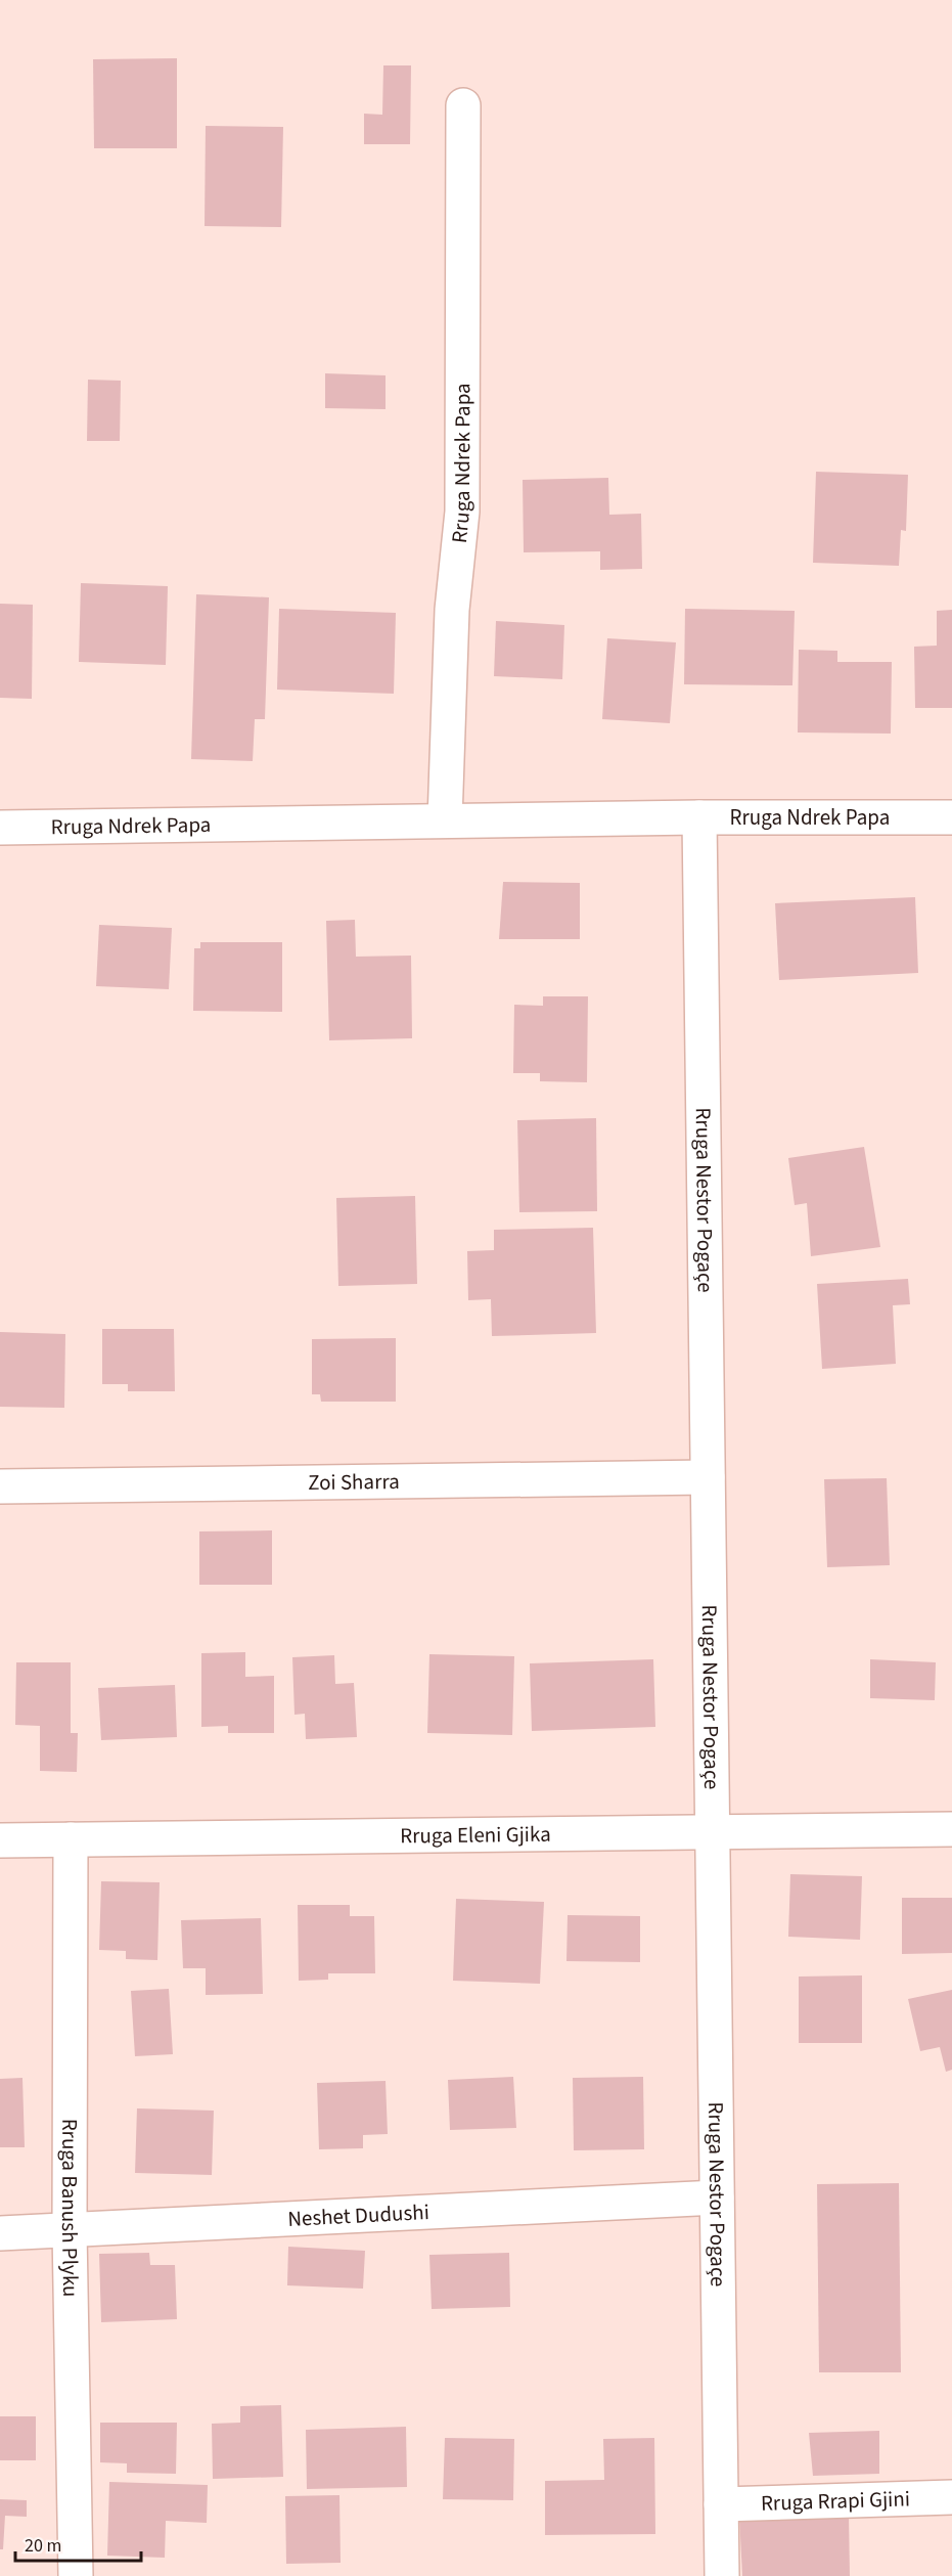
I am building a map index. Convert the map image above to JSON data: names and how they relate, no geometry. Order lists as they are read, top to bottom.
{
  "streets": {
    "street": [
      "Rruga Ndrek Papa",
      "Rruga Nestor Pogaçe",
      "Zoi Sharra",
      "Rruga Eleni Gjika",
      "Rruga Banush Plyku",
      "Neshet Dudushi",
      "Rruga Rrapi Gjini"
    ]
  },
  "crossings": [
    ["Rruga Ndrek Papa", "Rruga Nestor Pogaçe"],
    ["Rruga Nestor Pogaçe", "Zoi Sharra"],
    ["Rruga Nestor Pogaçe", "Rruga Eleni Gjika"],
    ["Rruga Nestor Pogaçe", "Neshet Dudushi"],
    ["Rruga Nestor Pogaçe", "Rruga Rrapi Gjini"],
    ["Rruga Eleni Gjika", "Rruga Banush Plyku"],
    ["Rruga Banush Plyku", "Neshet Dudushi"]
  ],
  "scale_bar": "20 m"
}
